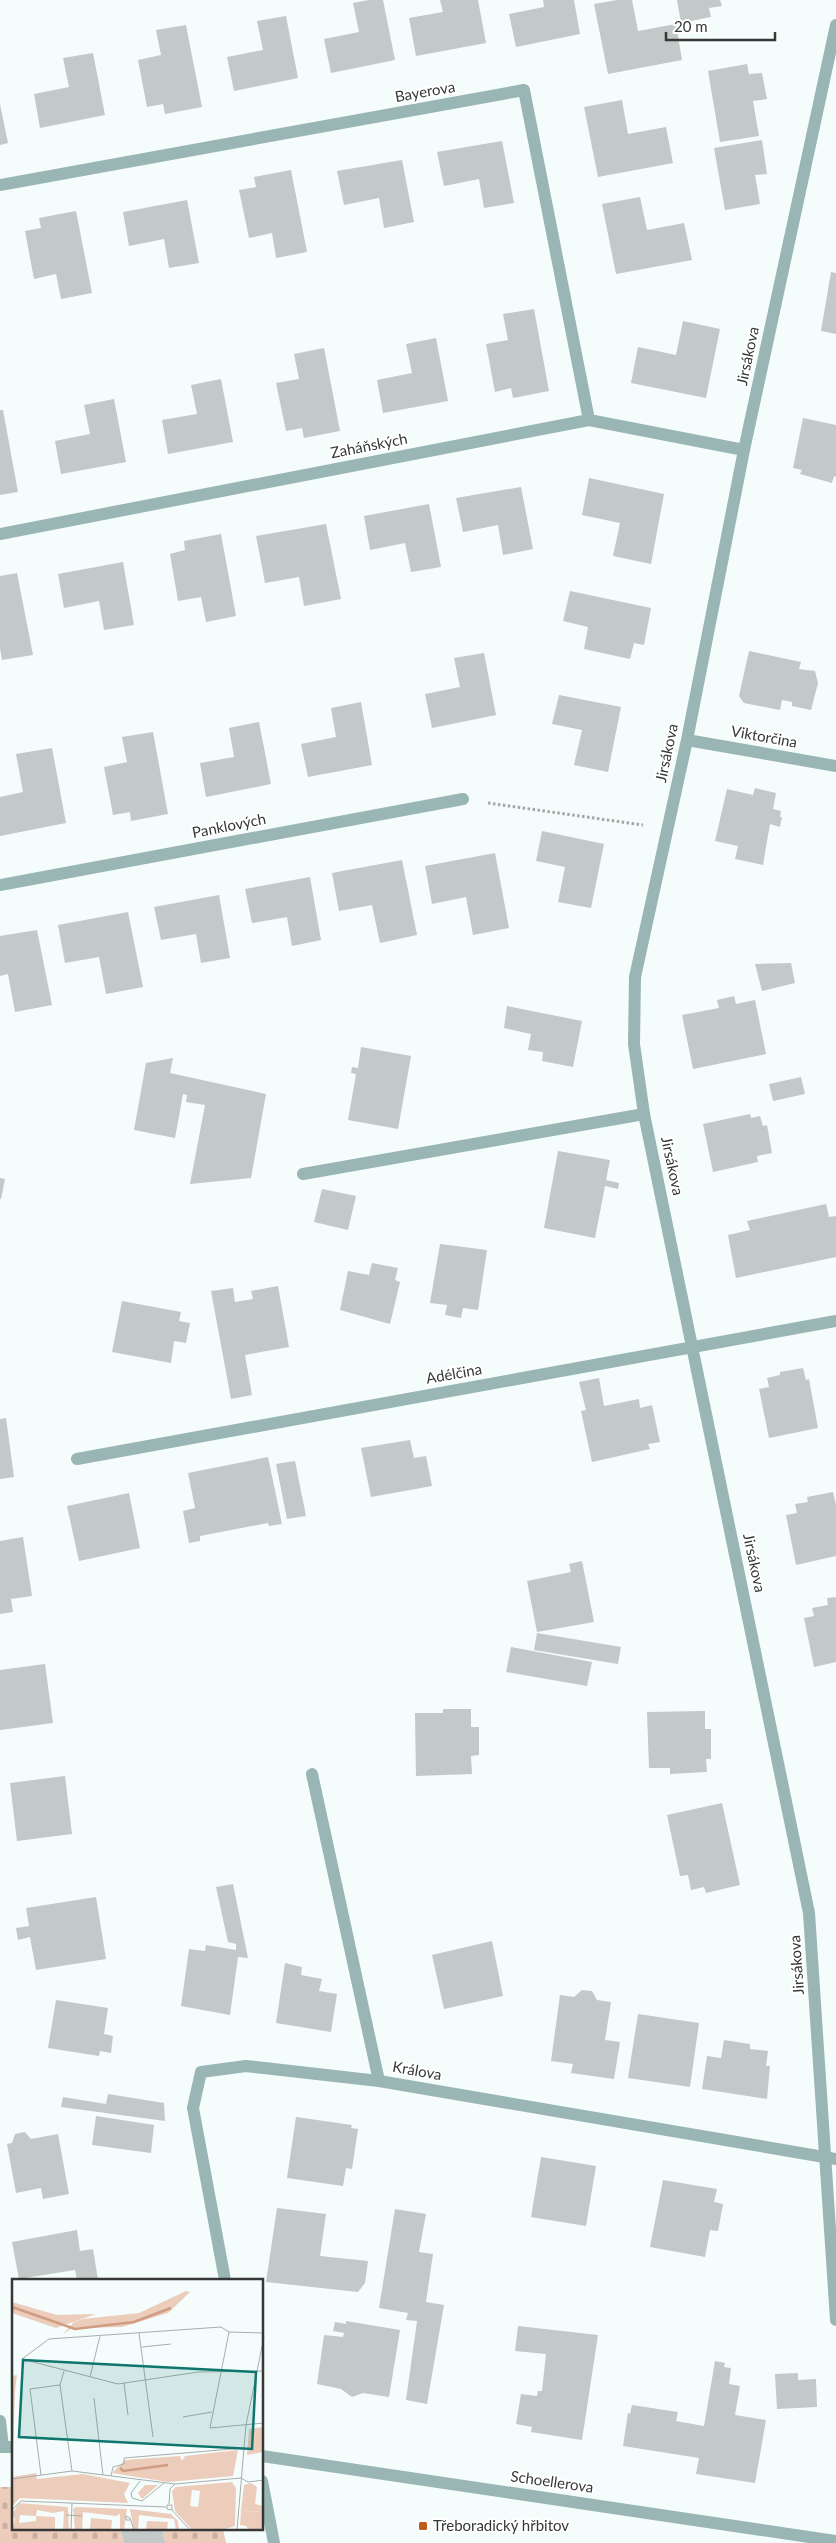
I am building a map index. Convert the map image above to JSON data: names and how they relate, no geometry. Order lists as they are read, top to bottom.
{
  "streets": {
    "street": [
      "Bayerova",
      "Jirsákova",
      "Zaháňských",
      "Viktorčina",
      "Panklových",
      "Adélčina",
      "Králova",
      "Schoellerova"
    ]
  },
  "crossings": [
    ["Bayerova", "Zaháňských"],
    ["Jirsákova", "Zaháňských"],
    ["Jirsákova", "Viktorčina"],
    ["Jirsákova", "Adélčina"],
    ["Jirsákova", "Králova"]
  ],
  "places": {
    "transit": ["Třeboradický hřbitov"]
  },
  "scale_bar": "20 m"
}
